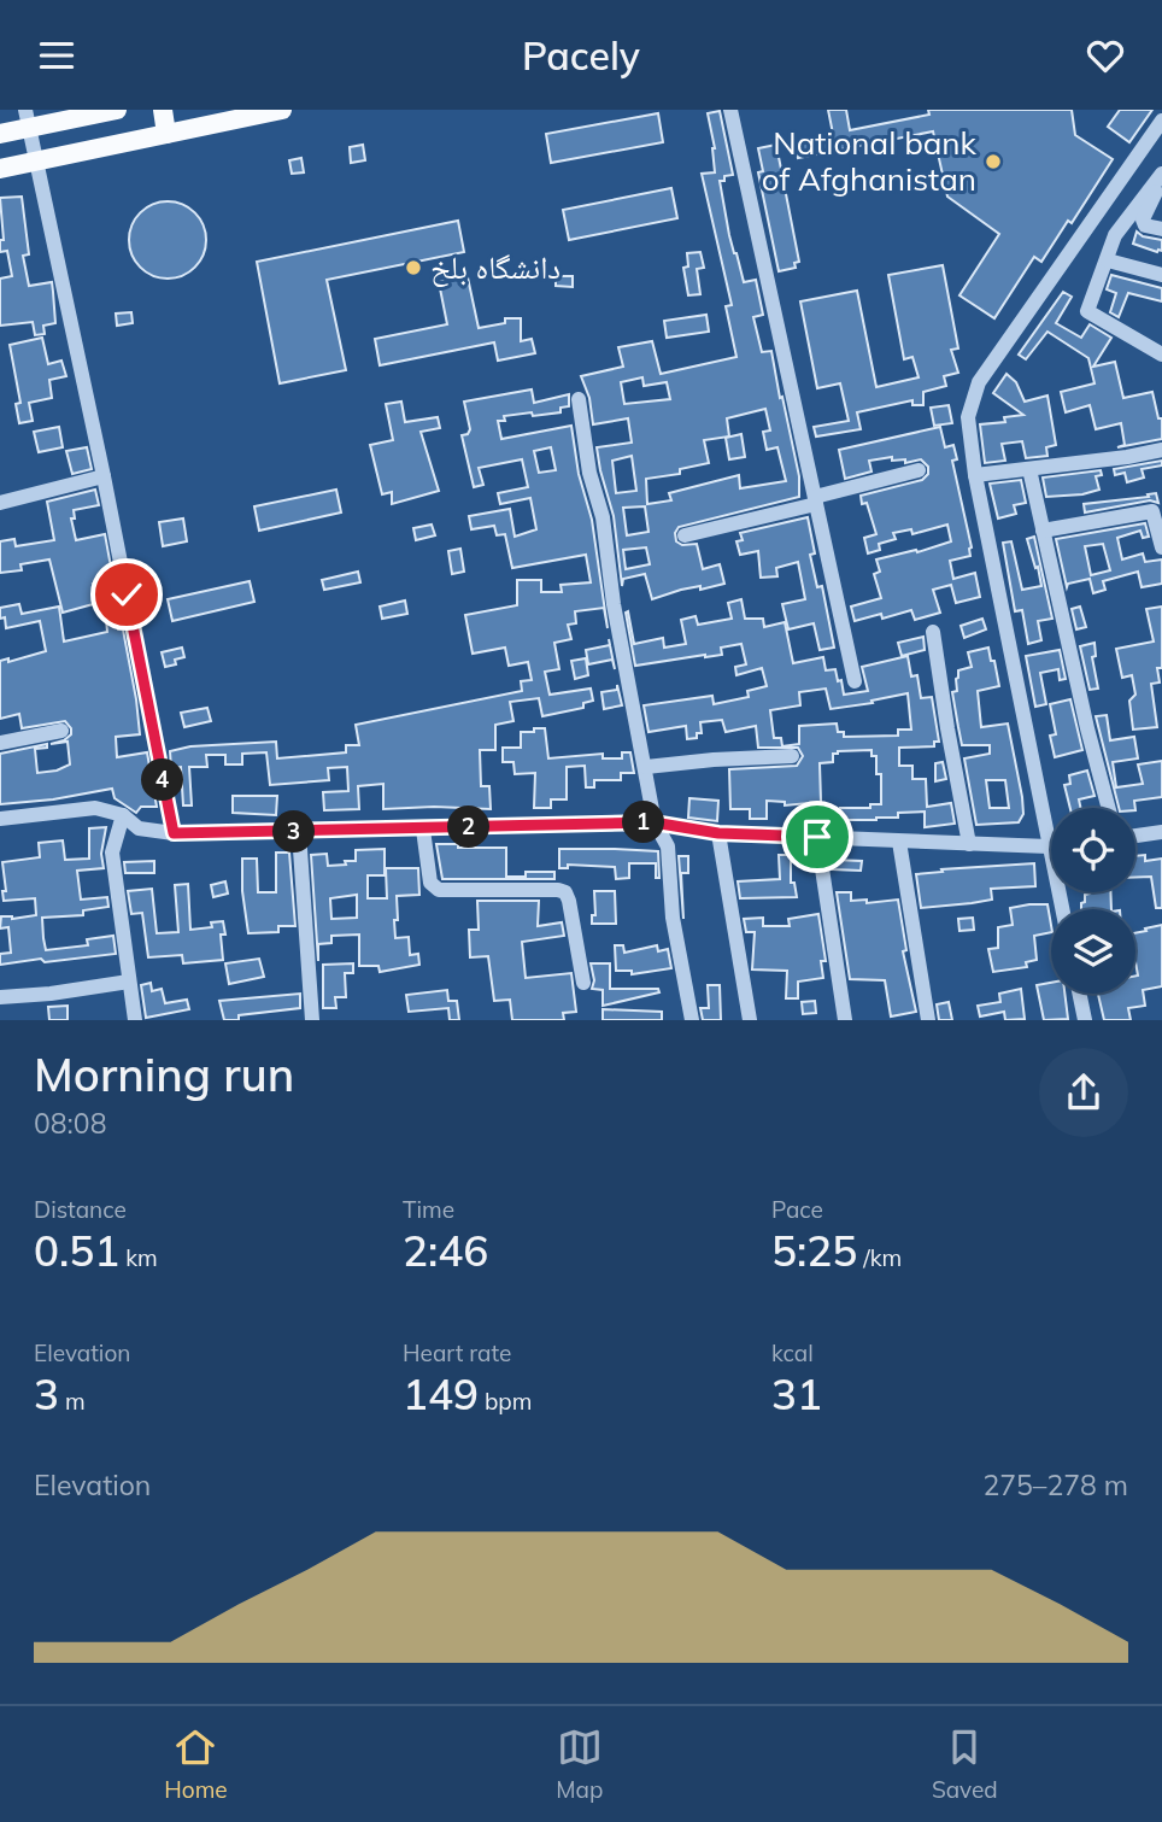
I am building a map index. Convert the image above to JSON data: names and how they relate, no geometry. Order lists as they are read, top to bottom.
{
  "places": ["National bank of Afghanistan", "دانشگاه بلخ"],
  "page": {
    "header": "Pacely",
    "pins": [
      "4",
      "1",
      "2",
      "3"
    ],
    "heading": ["Morning run", "08:08"],
    "stats": [
      ["Distance", "0.51 km"],
      ["Time", "2:46"],
      ["Pace", "5:25 /km"],
      ["Elevation", "3 m"],
      ["Heart rate", "149 bpm"],
      ["kcal", "31"]
    ],
    "chart": ["Elevation", "275–278 m"],
    "tabs": ["Home", "Map", "Saved"]
  }
}
